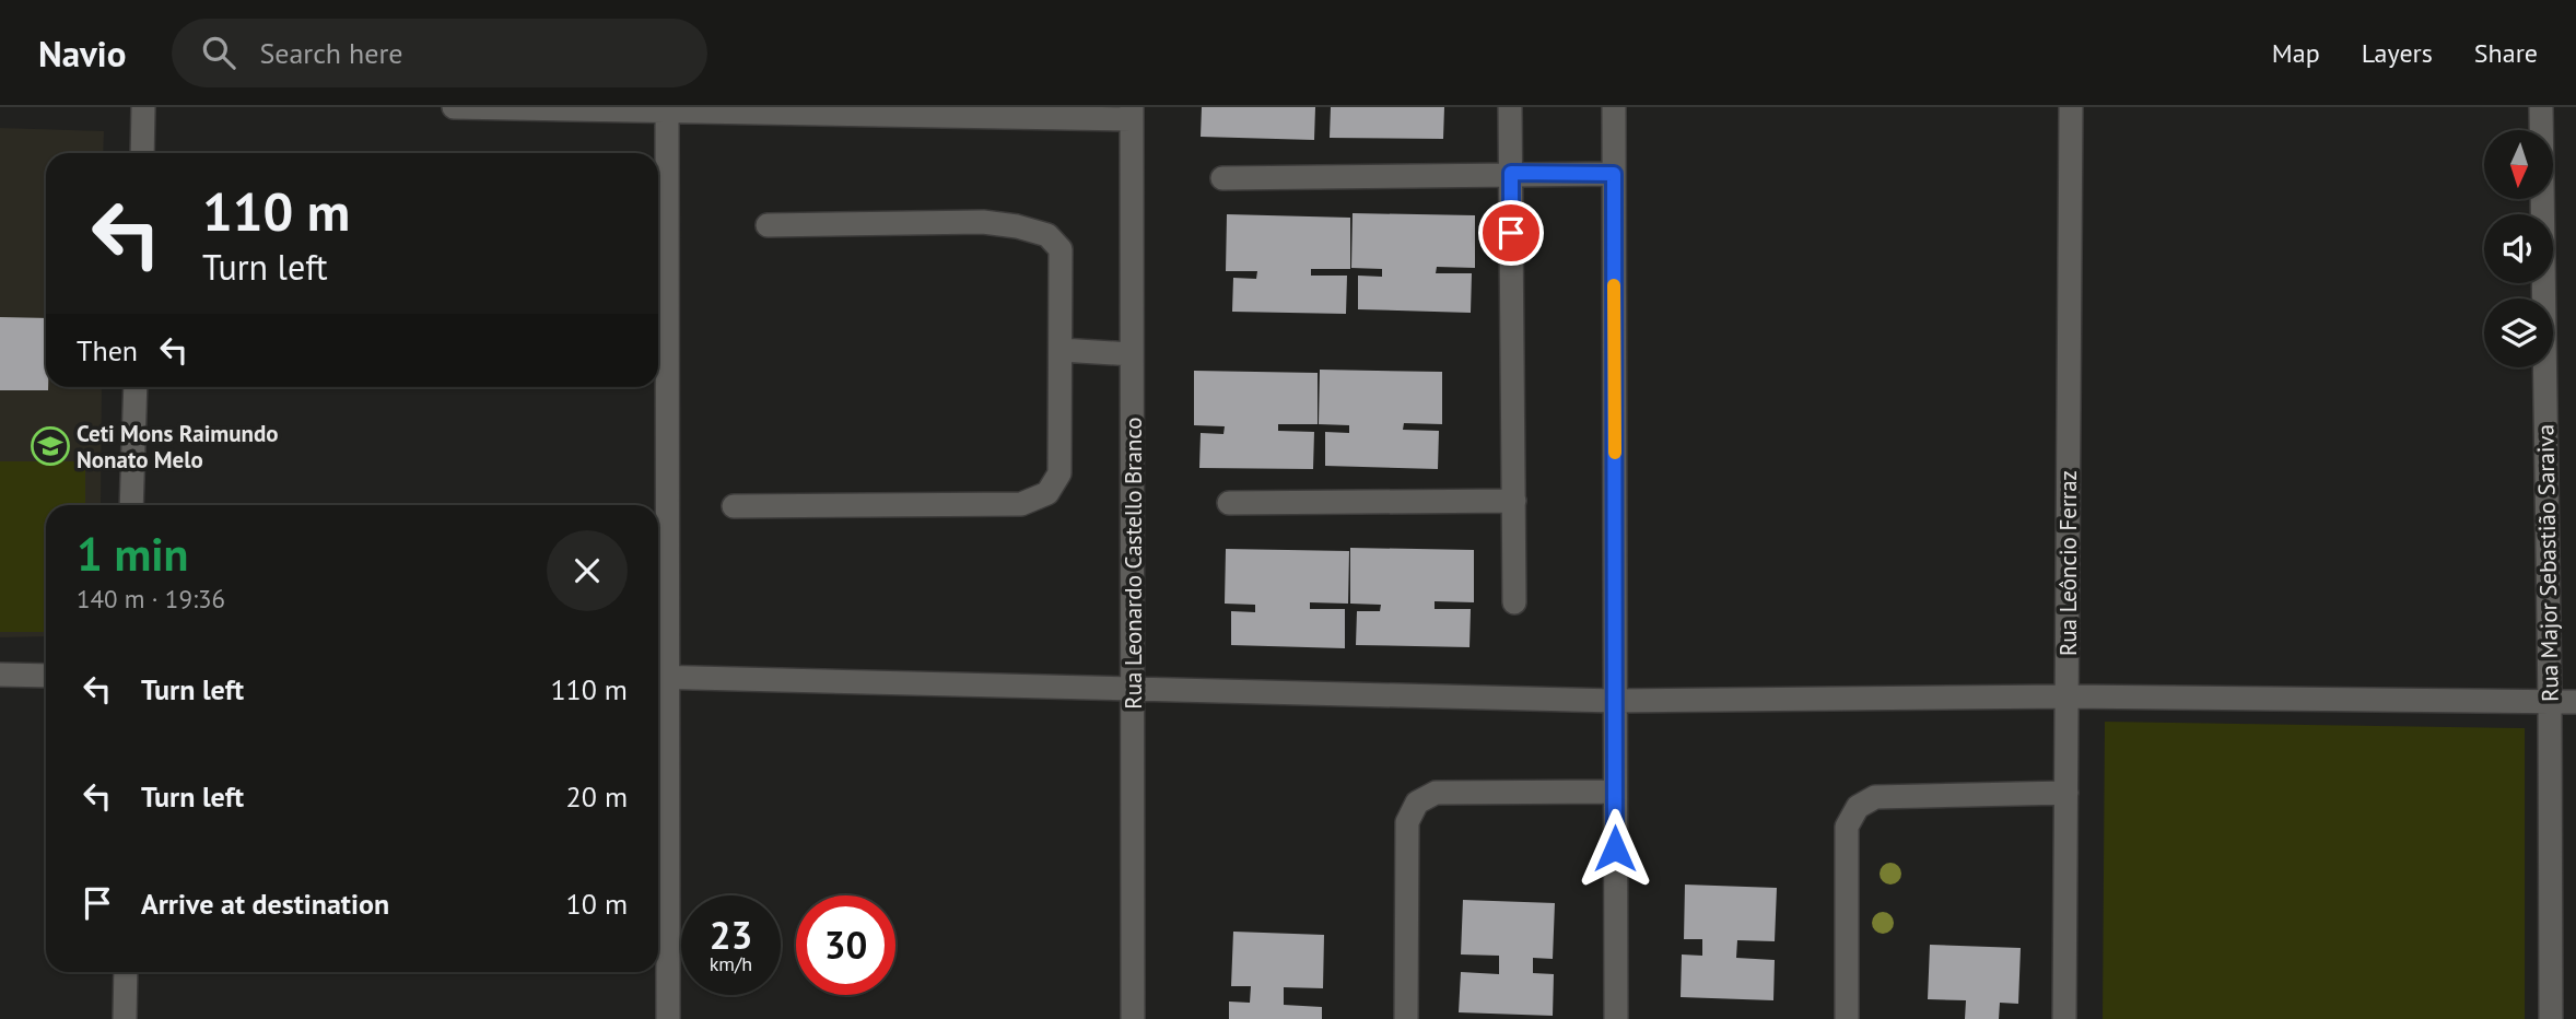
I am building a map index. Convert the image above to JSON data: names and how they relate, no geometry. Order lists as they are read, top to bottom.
{
  "streets": {
    "street": ["Rua Leonardo Castello Branco", "Rua Leôncio Ferraz", "Rua Major Sebastião Saraiva"]
  },
  "places": {
    "school or university": ["Ceti Mons Raimundo Nonato Melo"]
  },
  "north": "bottom",
  "page": {
    "header": "Navio",
    "search": "Search here",
    "nav": ["Map", "Layers", "Share"],
    "turn": ["110 m", "Turn left"],
    "then": "Then",
    "heading": ["1 min", "140 m · 19:36"],
    "list": [
      {
        "name": "Turn left",
        "value": "110 m"
      },
      {
        "name": "Turn left",
        "value": "20 m"
      },
      {
        "name": "Arrive at destination",
        "value": "10 m"
      }
    ],
    "speed": "23 km/h",
    "limit": "30"
  }
}
